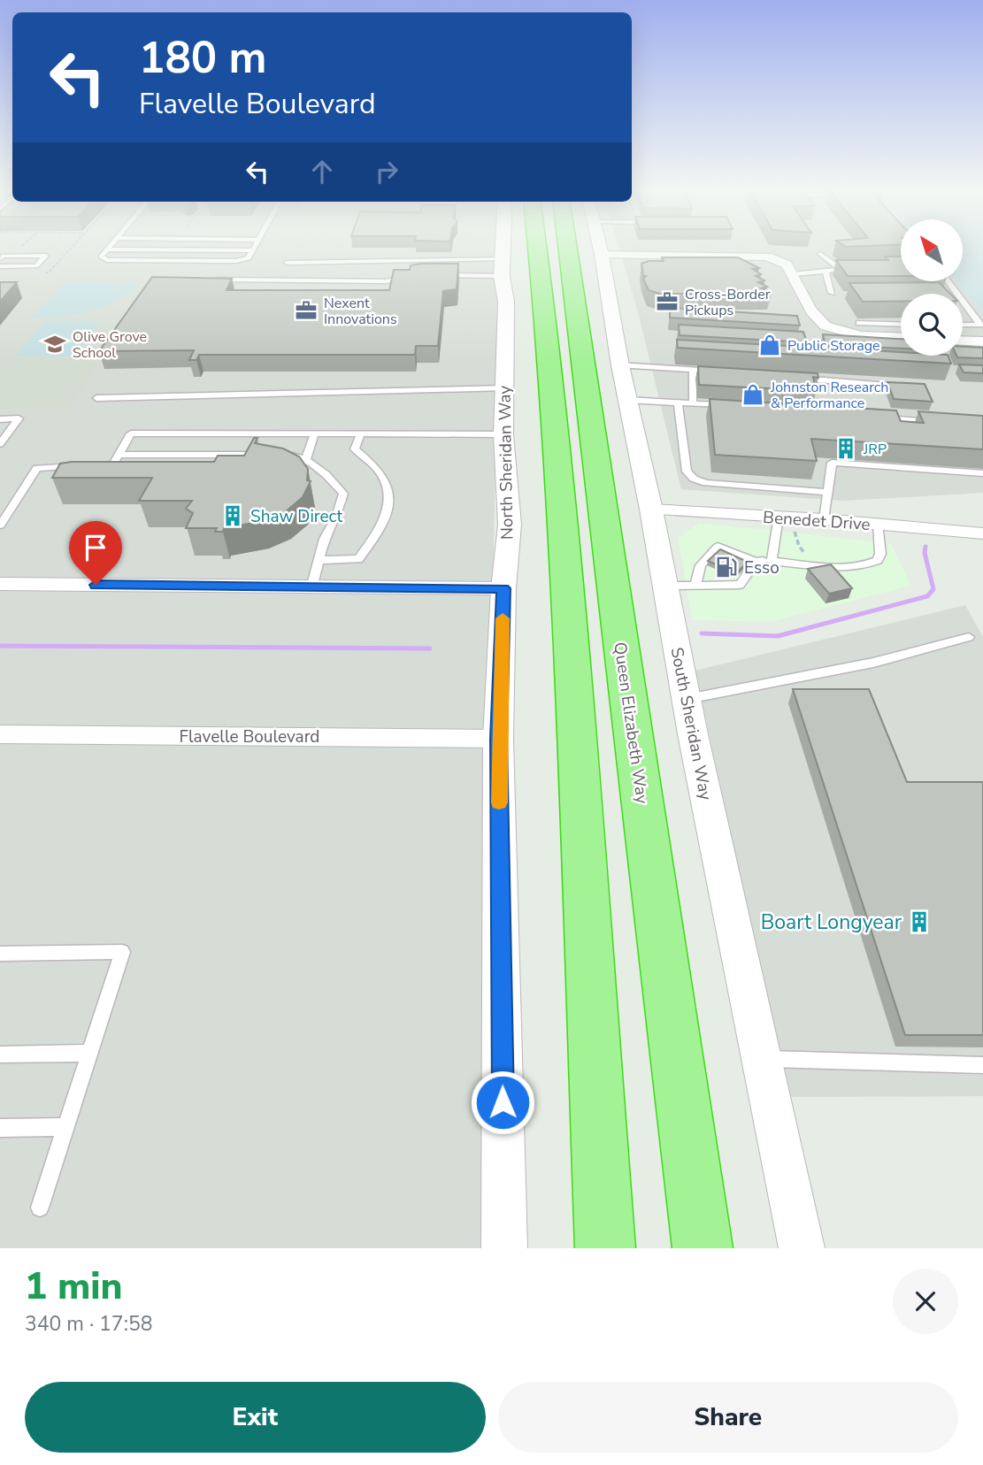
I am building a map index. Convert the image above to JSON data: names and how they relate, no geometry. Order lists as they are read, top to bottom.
{
  "streets": {
    "highway": ["Queen Elizabeth Way"],
    "street": [
      "North Sheridan Way",
      "Benedet Drive",
      "South Sheridan Way",
      "Flavelle Boulevard"
    ]
  },
  "crossings": [
    ["North Sheridan Way", "Flavelle Boulevard"],
    ["Benedet Drive", "South Sheridan Way"]
  ],
  "places": {
    "office": ["Cross-Border Pickups", "Nexent Innovations"],
    "school or university": ["Olive Grove School"],
    "shop": ["Public Storage", "Johnston Research & Performance"],
    "building": ["JRP", "Shaw Direct", "Boart Longyear"],
    "fuel station": ["Esso"]
  },
  "north": "top left",
  "page": {
    "turn": ["180 m", "Flavelle Boulevard"],
    "heading": ["1 min", "340 m · 17:58"],
    "buttons": ["Exit", "Share"]
  }
}
